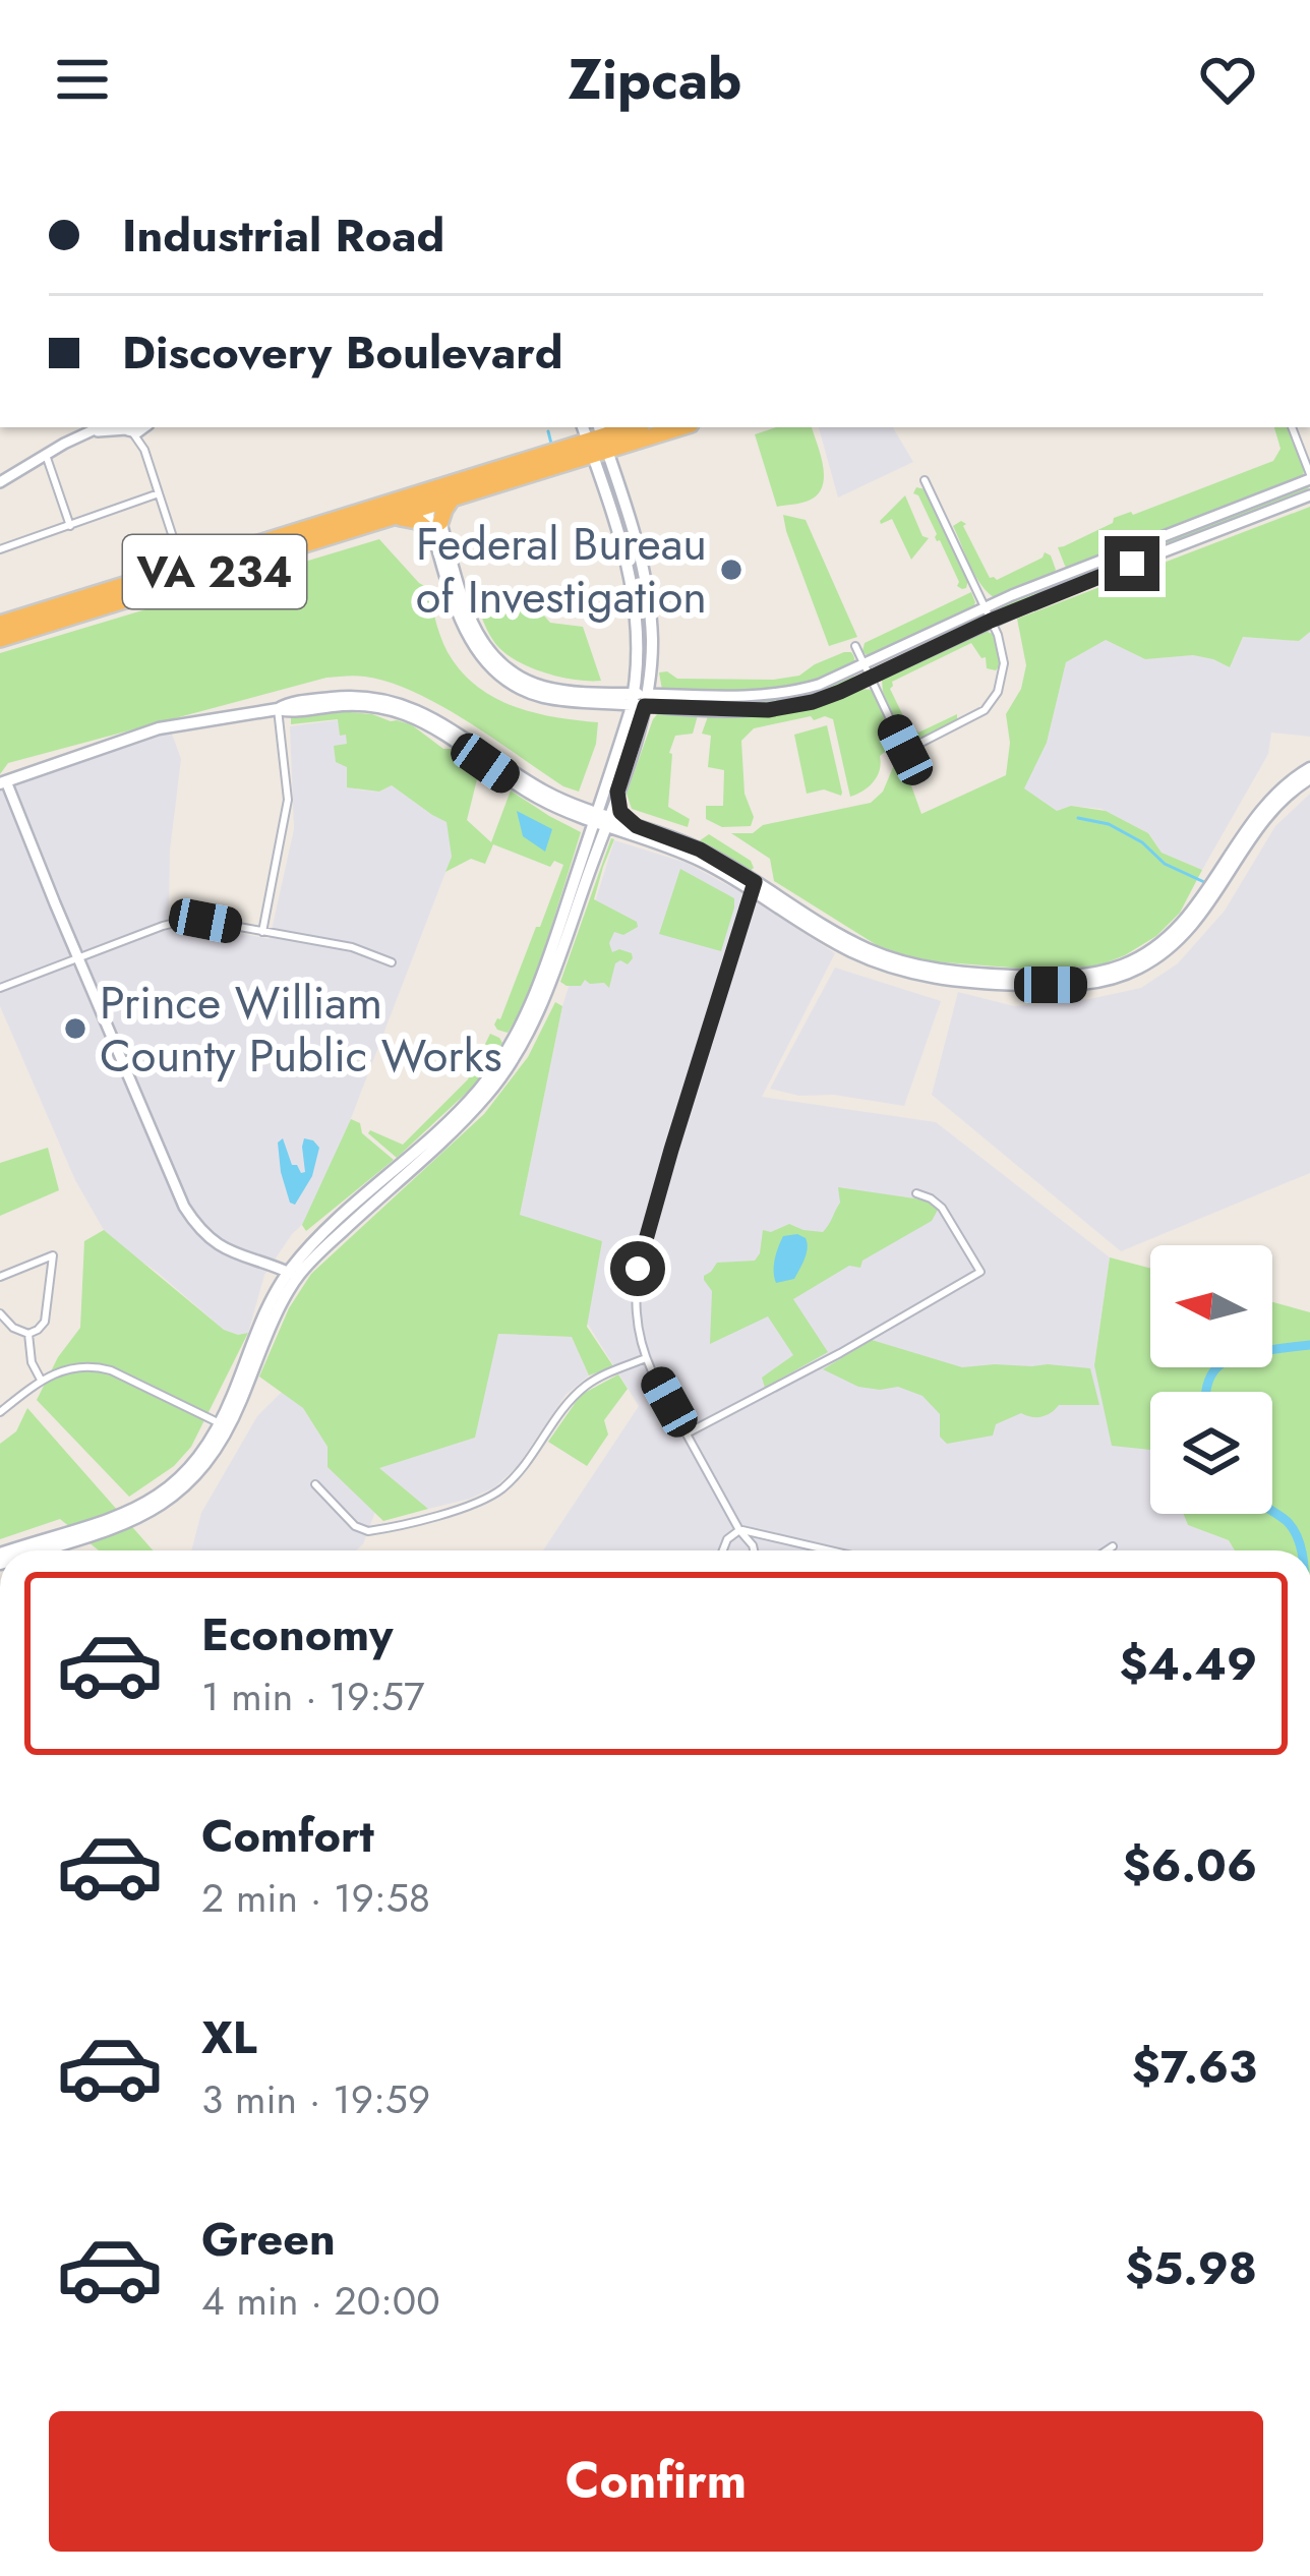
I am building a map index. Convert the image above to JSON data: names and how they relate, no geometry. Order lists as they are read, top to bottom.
{
  "streets": {
    "highway": ["VA 234"]
  },
  "places": ["Federal Bureau of Investigation", "Prince William County Public Works"],
  "north": "left",
  "page": {
    "header": "Zipcab",
    "banner": ["Industrial Road", "Discovery Boulevard"],
    "list": [
      {
        "name": "Economy",
        "note": "1 min · 19:57",
        "value": "$4.49"
      },
      {
        "name": "Comfort",
        "note": "2 min · 19:58",
        "value": "$6.06"
      },
      {
        "name": "XL",
        "note": "3 min · 19:59",
        "value": "$7.63"
      },
      {
        "name": "Green",
        "note": "4 min · 20:00",
        "value": "$5.98"
      }
    ],
    "buttons": "Confirm"
  }
}
